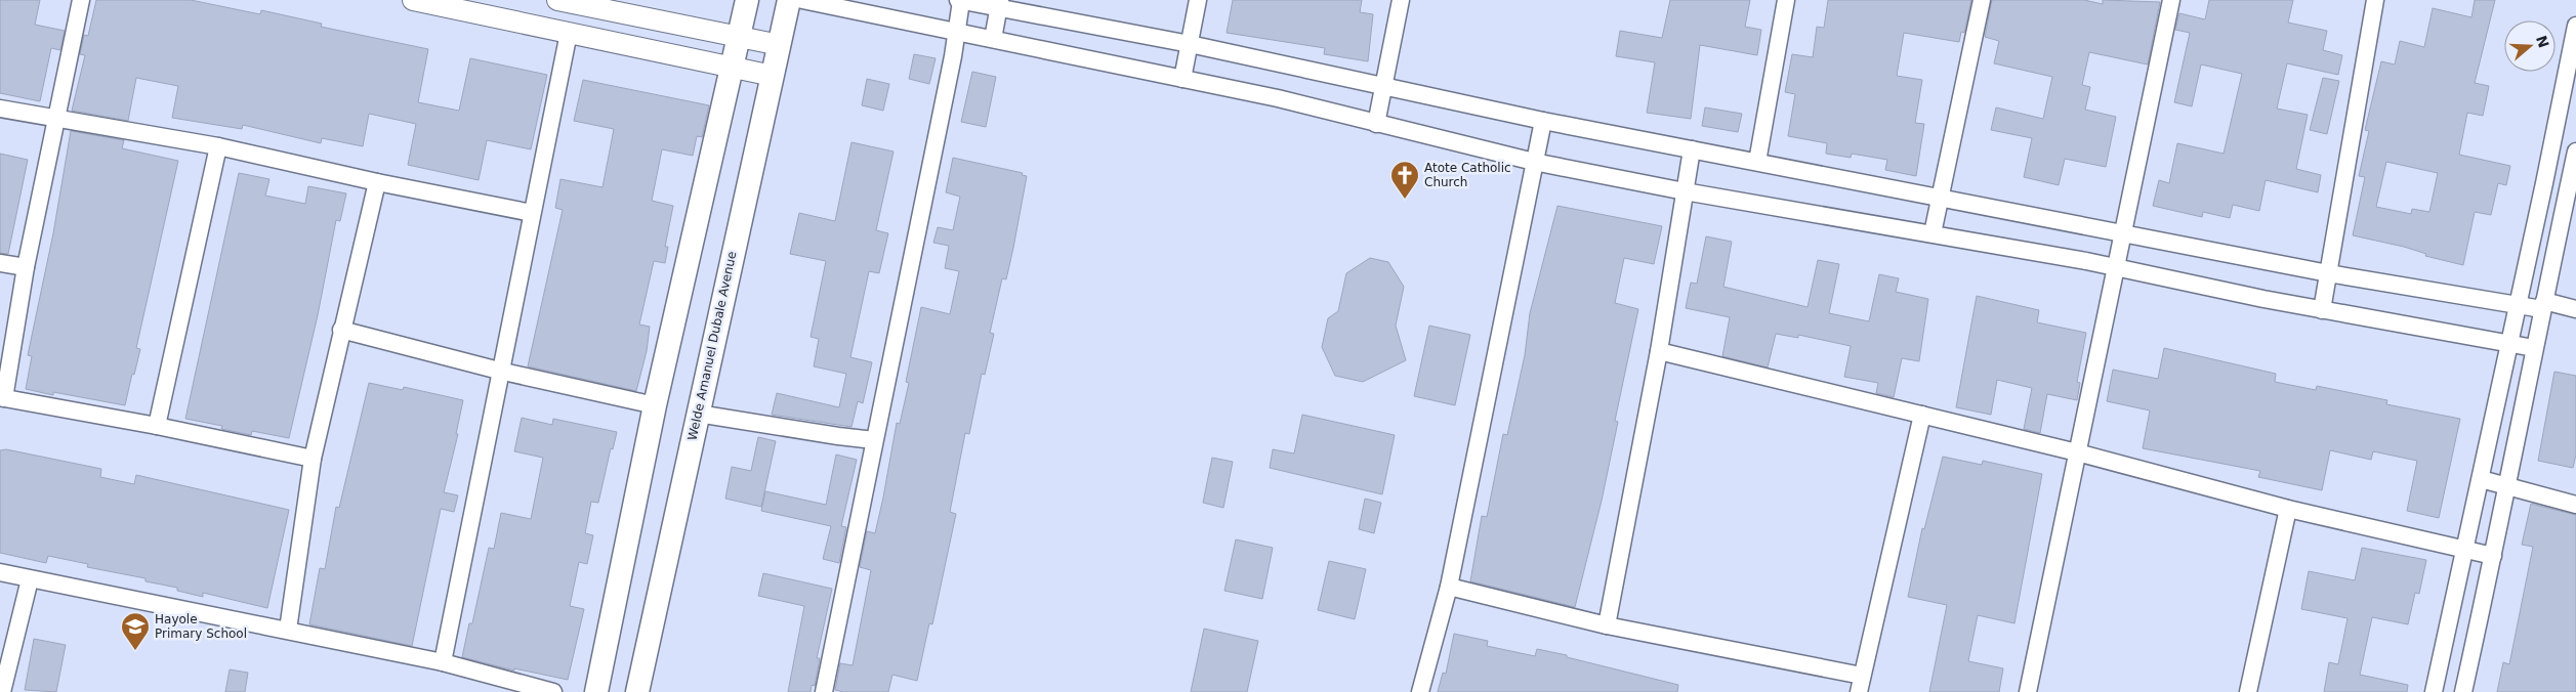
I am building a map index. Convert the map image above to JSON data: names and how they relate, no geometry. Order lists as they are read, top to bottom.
{
  "streets": {
    "main road": ["Welde Amanuel Dubale Avenue"]
  },
  "places": {
    "church": ["Atote Catholic Church"],
    "school or university": ["Hayole Primary School"]
  },
  "north": "right"
}
